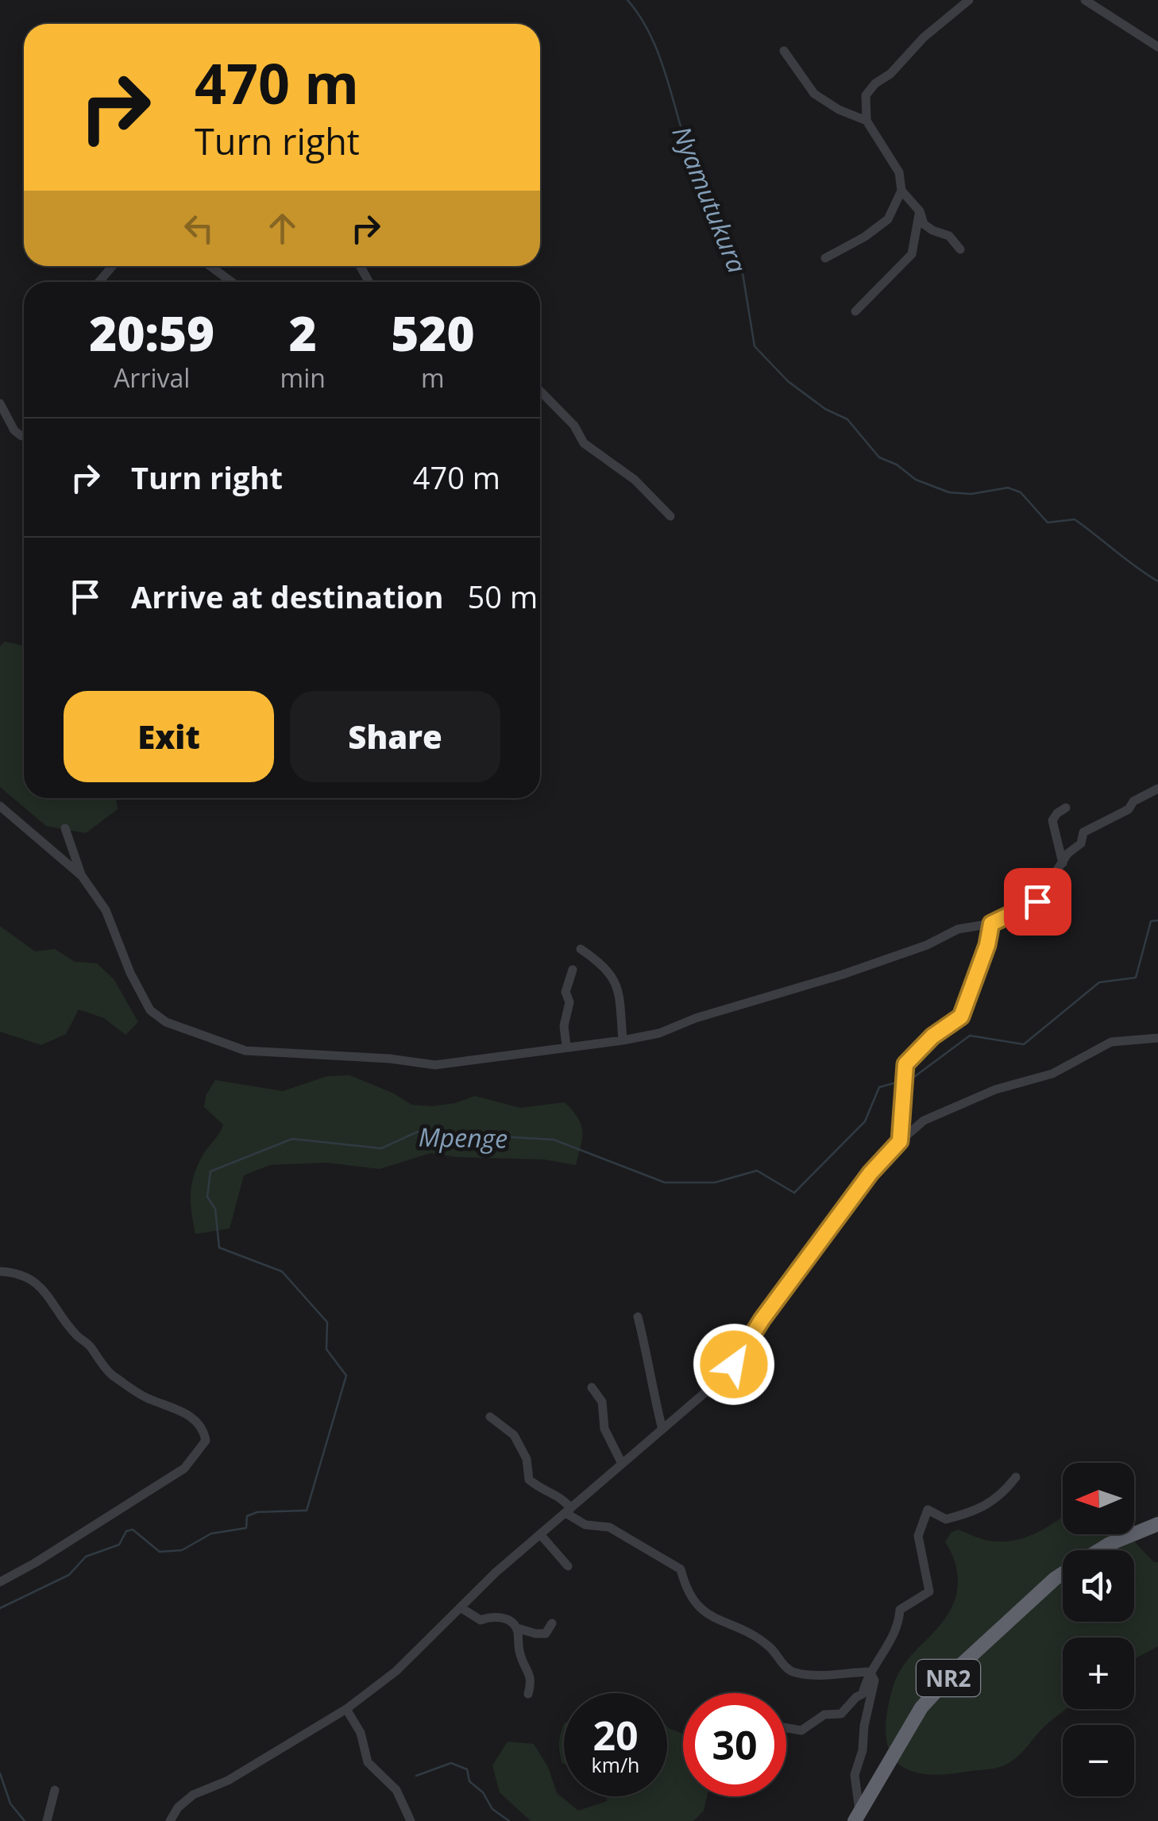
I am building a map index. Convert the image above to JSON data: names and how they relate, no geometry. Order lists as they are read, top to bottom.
{
  "streets": {
    "highway": ["NR2"]
  },
  "water": ["Nyamutukura", "Mpenge"],
  "north": "left",
  "page": {
    "turn": ["470 m", "Turn right"],
    "eta": [
      "20:59",
      "Arrival",
      "2",
      "min",
      "520",
      "m"
    ],
    "list": [
      {
        "name": "Turn right",
        "value": "470 m"
      },
      {
        "name": "Arrive at destination",
        "value": "50 m"
      }
    ],
    "buttons": ["Exit", "Share"],
    "map_buttons": ["+", "−"],
    "speed": "20 km/h",
    "limit": "30"
  }
}
